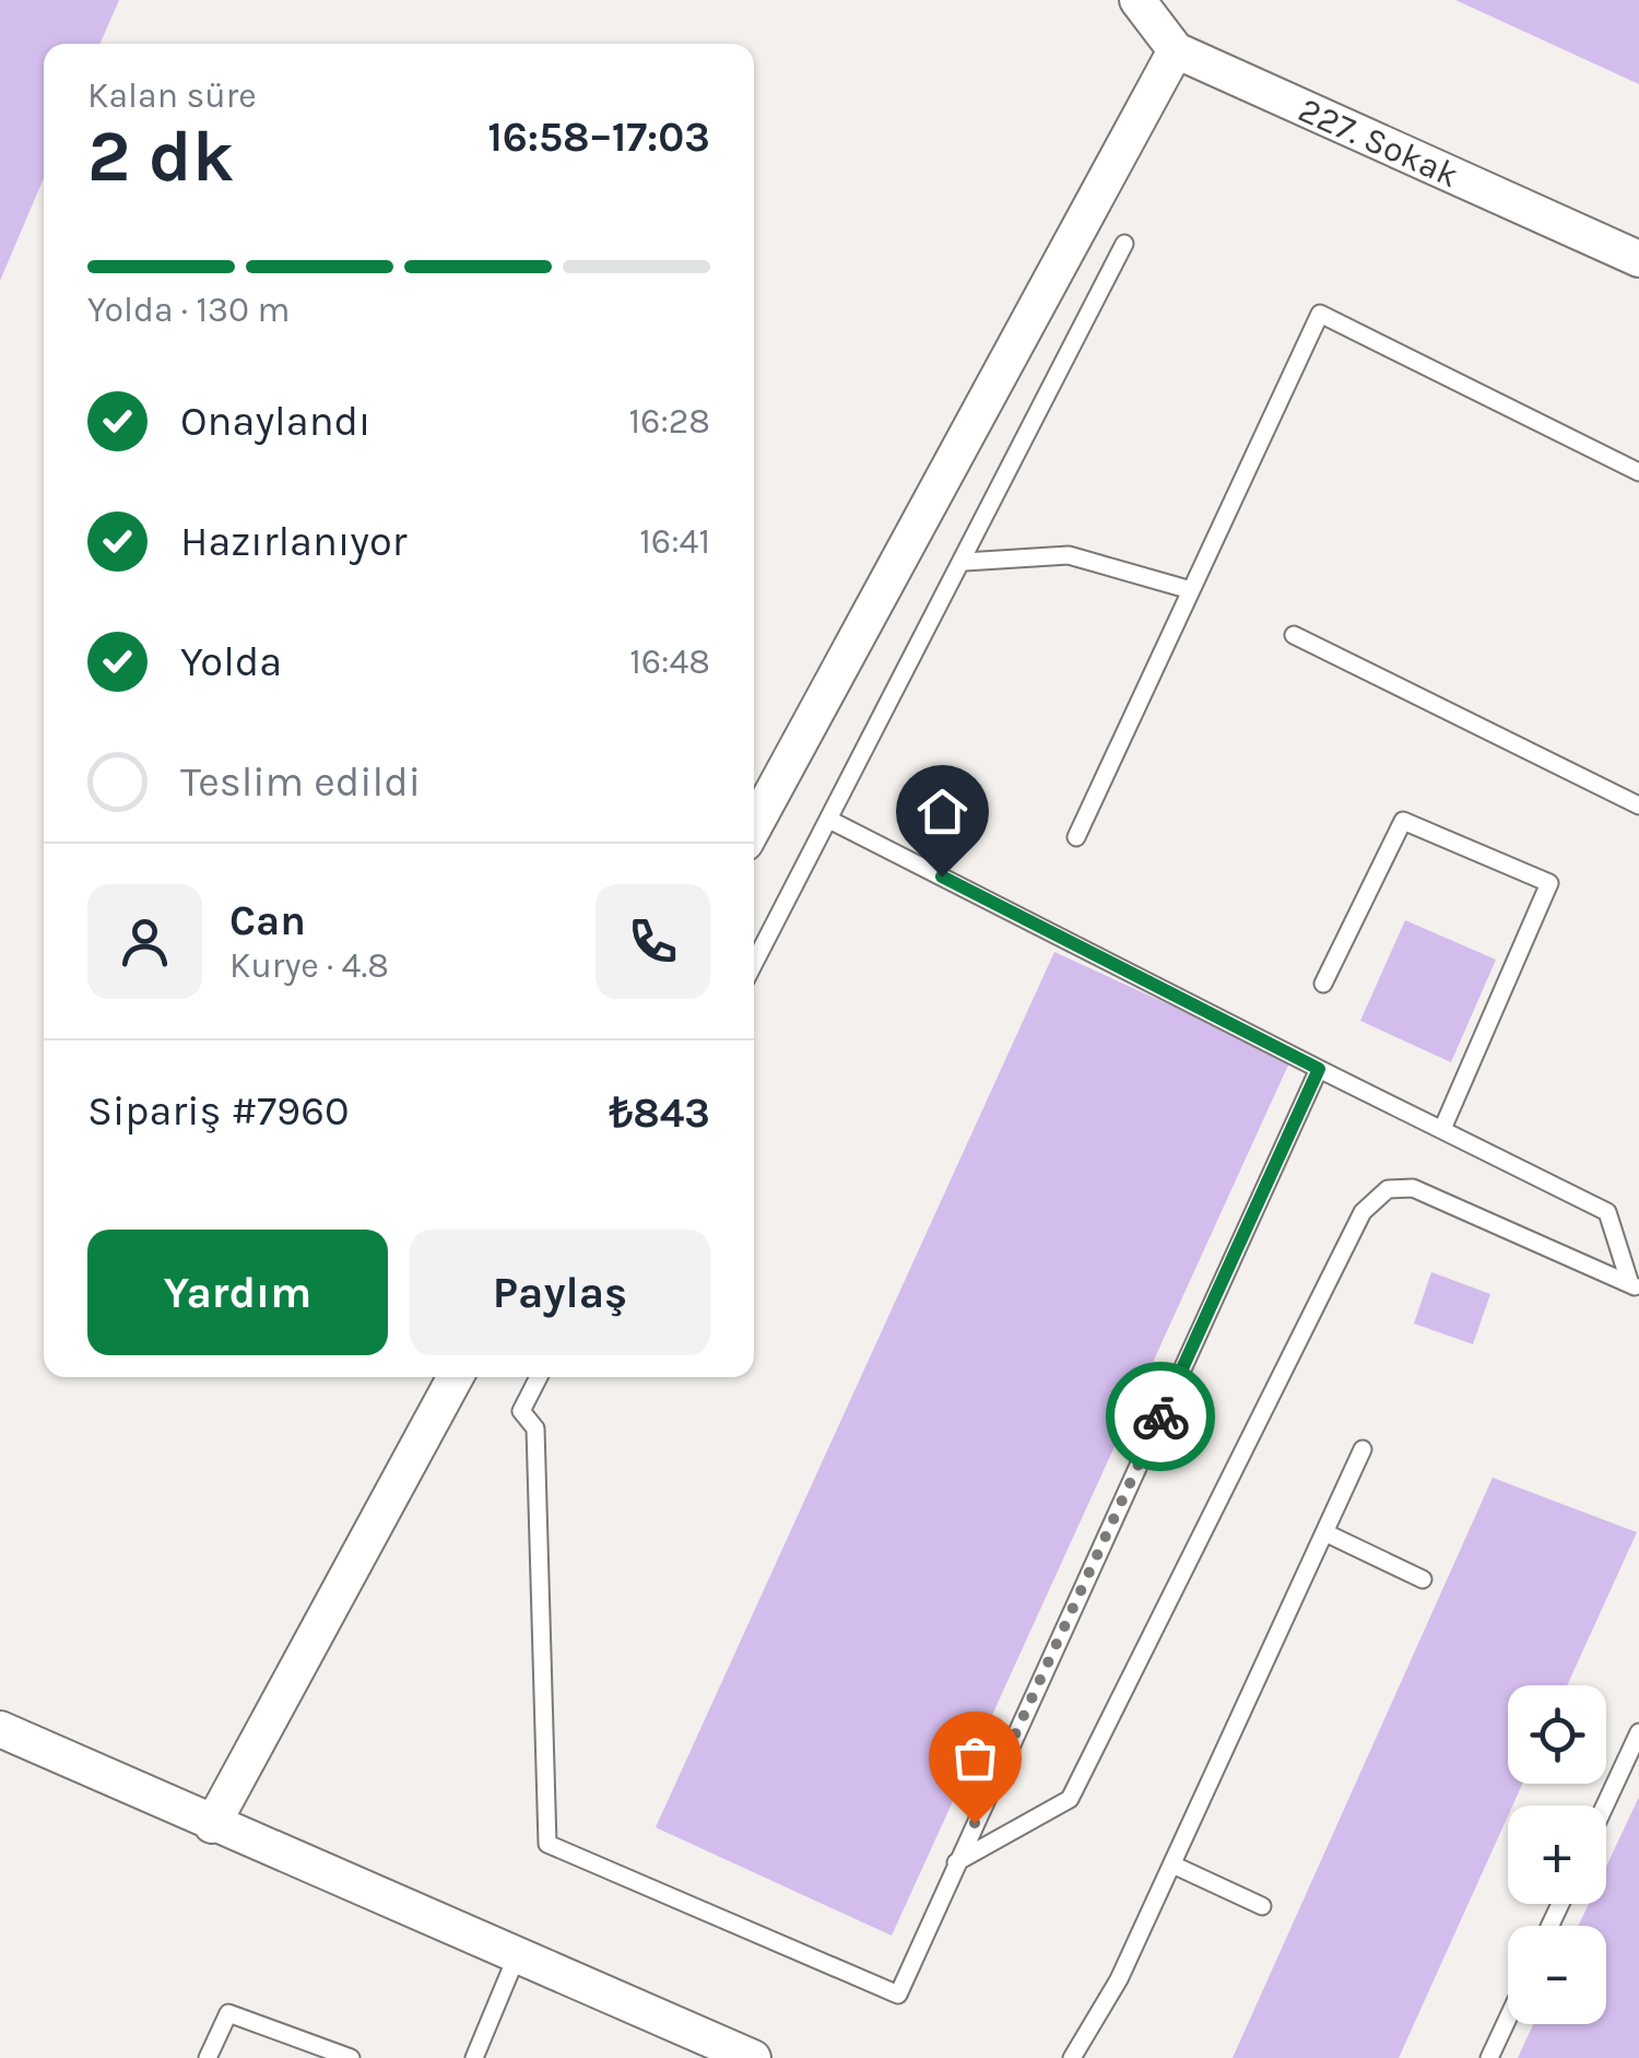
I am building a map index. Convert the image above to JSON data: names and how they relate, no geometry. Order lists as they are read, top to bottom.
{
  "streets": {
    "street": ["227. Sokak"]
  },
  "page": {
    "heading": ["2 dk", "Kalan süre", "16:58–17:03"],
    "panel": [
      "Can",
      "Kurye · 4.8",
      "Sipariş #7960",
      "₺843"
    ],
    "bar": "Yolda · 130 m",
    "list": [
      ["Onaylandı", "16:28"],
      ["Hazırlanıyor", "16:41"],
      ["Yolda", "16:48"],
      "Teslim edildi"
    ],
    "buttons": ["Yardım", "Paylaş"],
    "map_buttons": ["+", "−"]
  }
}
